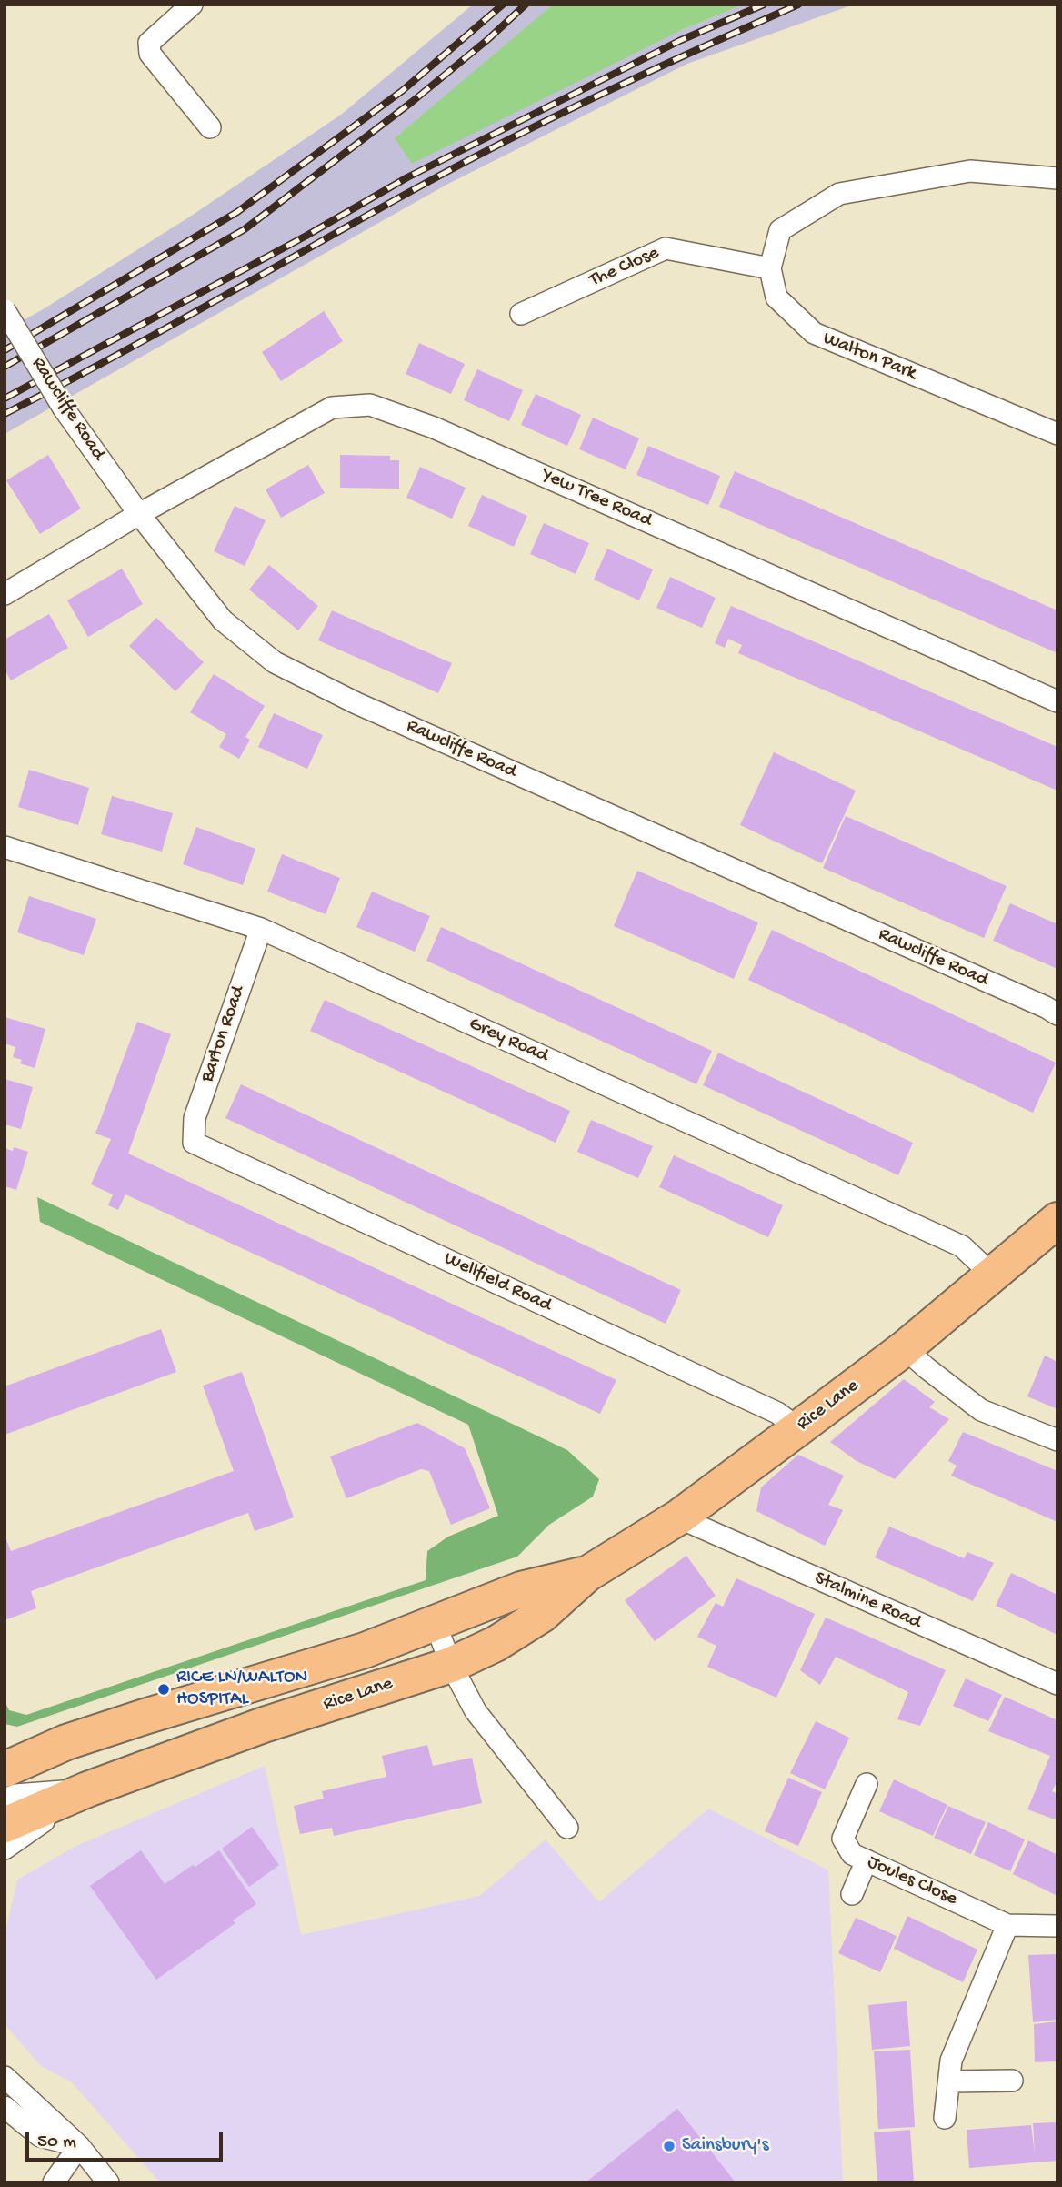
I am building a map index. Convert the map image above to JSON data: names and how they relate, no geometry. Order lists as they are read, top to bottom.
{
  "streets": {
    "highway": ["Rice Lane"],
    "street": [
      "The Close",
      "Walton Park",
      "Rawcliffe Road",
      "Yew Tree Road",
      "Barton Road",
      "Grey Road",
      "Wellfield Road",
      "Stalmine Road",
      "Joules Close"
    ]
  },
  "crossings": [
    ["The Close", "Walton Park"],
    ["Rawcliffe Road", "Yew Tree Road"],
    ["Barton Road", "Grey Road"],
    ["Barton Road", "Wellfield Road"],
    ["Grey Road", "Rice Lane"],
    ["Wellfield Road", "Rice Lane"],
    ["Rice Lane", "Stalmine Road"]
  ],
  "places": ["RICE LN/WALTON HOSPITAL", "Sainsbury's"],
  "scale_bar": "50 m"
}
